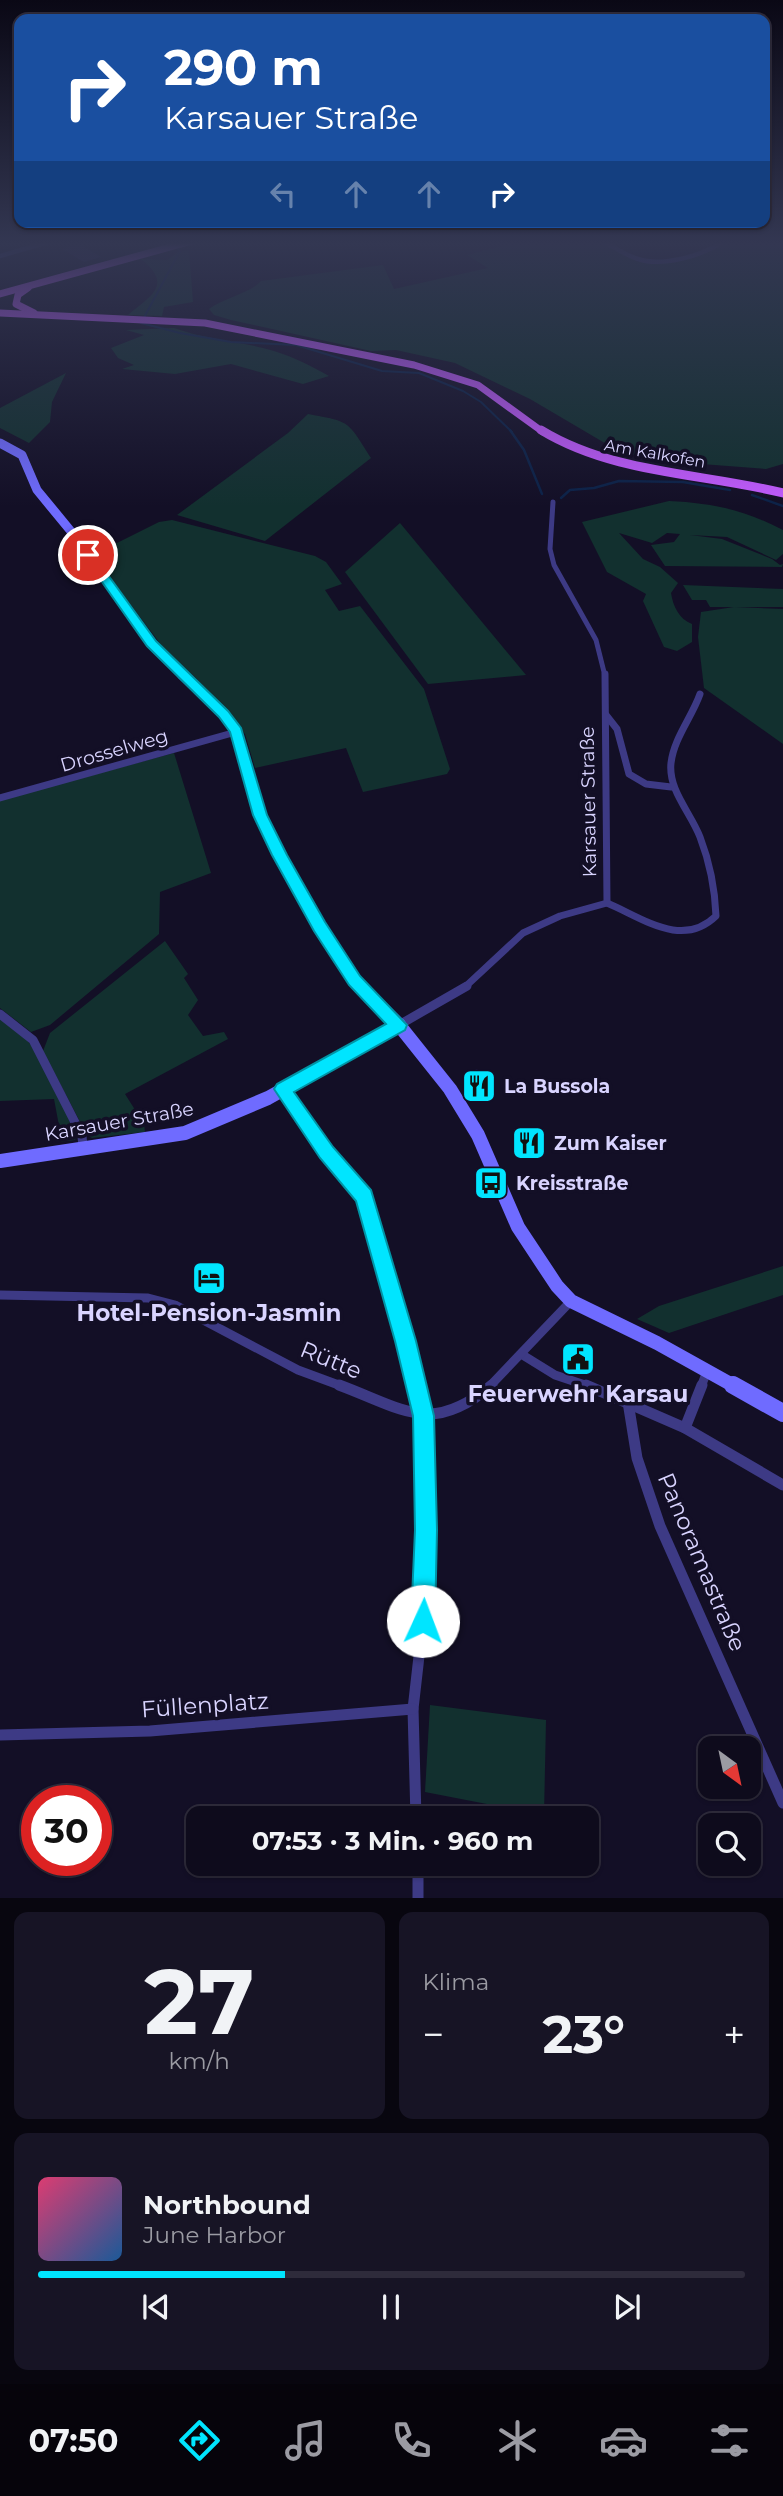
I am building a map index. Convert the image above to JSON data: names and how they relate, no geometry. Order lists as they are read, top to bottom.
{
  "streets": {
    "main road": ["Am Kalkofen"],
    "street": [
      "Drosselweg",
      "Karsauer Straße",
      "Rütte",
      "Panoramastraße",
      "Füllenplatz"
    ]
  },
  "places": {
    "restaurant": ["La Bussola", "Zum Kaiser"],
    "bus stop": ["Kreisstraße"],
    "hotel": ["Hotel-Pension-Jasmin"],
    "public building": ["Feuerwehr Karsau"]
  },
  "north": "bottom right",
  "page": {
    "turn": ["290 m", "Karsauer Straße"],
    "limit": "30",
    "trip": "07:53 · 3 Min. · 960 m",
    "tile": [
      ["27", "km/h"],
      "Klima"
    ],
    "heat": ["−", "23°", "+"],
    "song": ["Northbound", "June Harbor"],
    "tabs": "07:50"
  }
}
